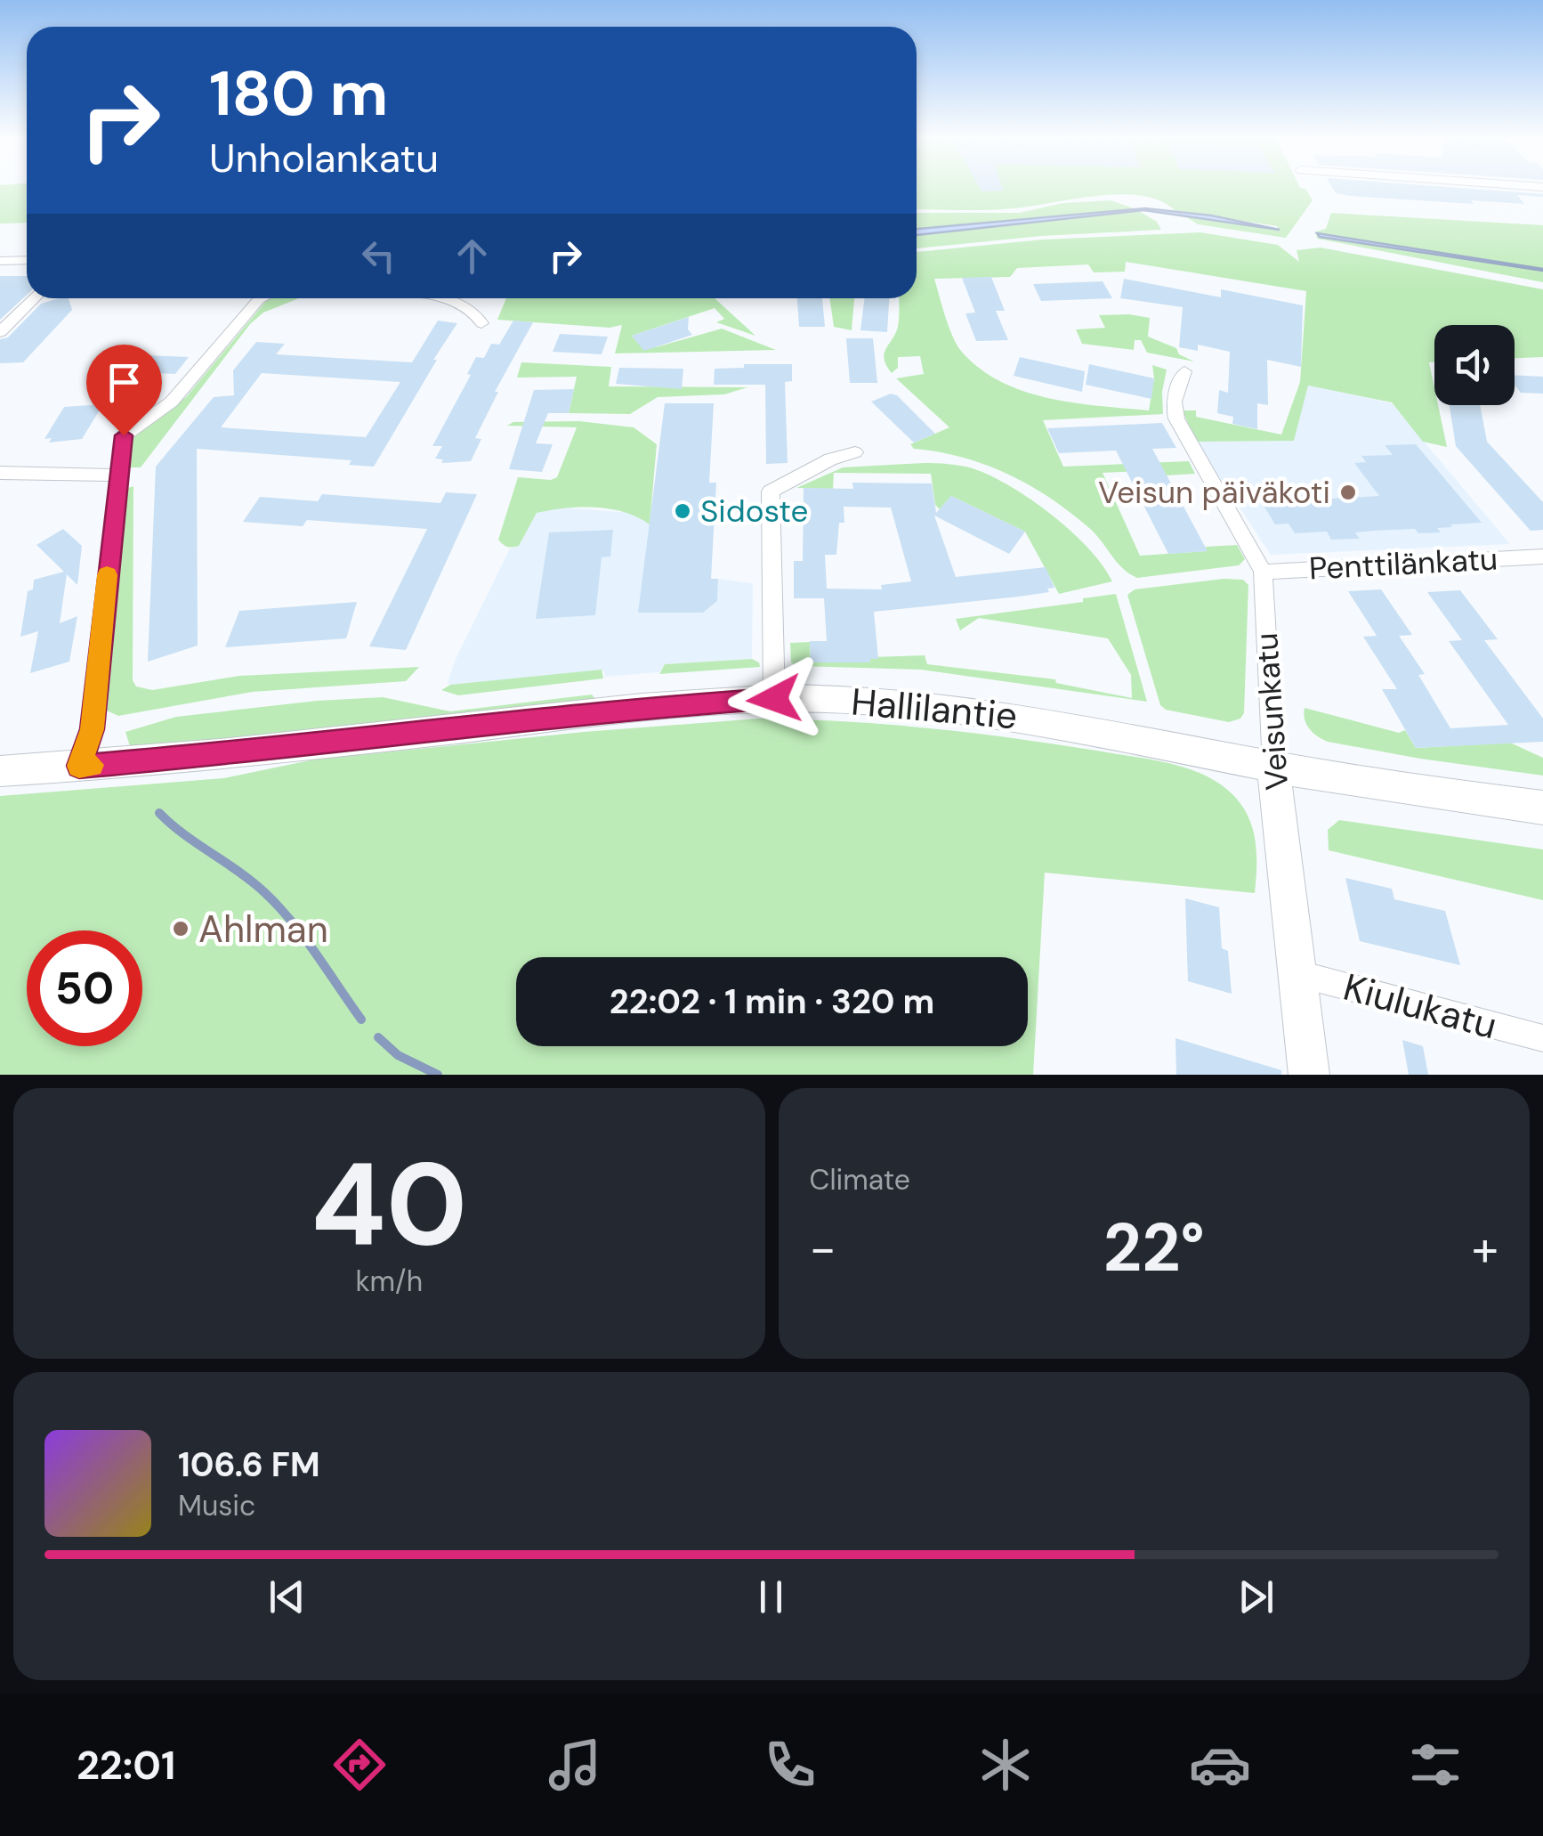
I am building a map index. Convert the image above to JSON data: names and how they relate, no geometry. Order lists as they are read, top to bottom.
{
  "streets": {
    "main road": ["Hallilantie", "Veisunkatu"],
    "street": ["Penttilänkatu", "Kiulukatu"]
  },
  "crossings": [
    ["Penttilänkatu", "Veisunkatu"],
    ["Hallilantie", "Veisunkatu"],
    ["Veisunkatu", "Kiulukatu"]
  ],
  "places": ["Veisun päiväkoti", "Sidoste", "Ahlman"],
  "page": {
    "turn": ["180 m", "Unholankatu"],
    "limit": "50",
    "trip": "22:02 · 1 min · 320 m",
    "tile": [
      ["40", "km/h"],
      "Climate"
    ],
    "heat": ["−", "22°", "+"],
    "song": ["106.6 FM", "Music"],
    "tabs": "22:01"
  }
}
